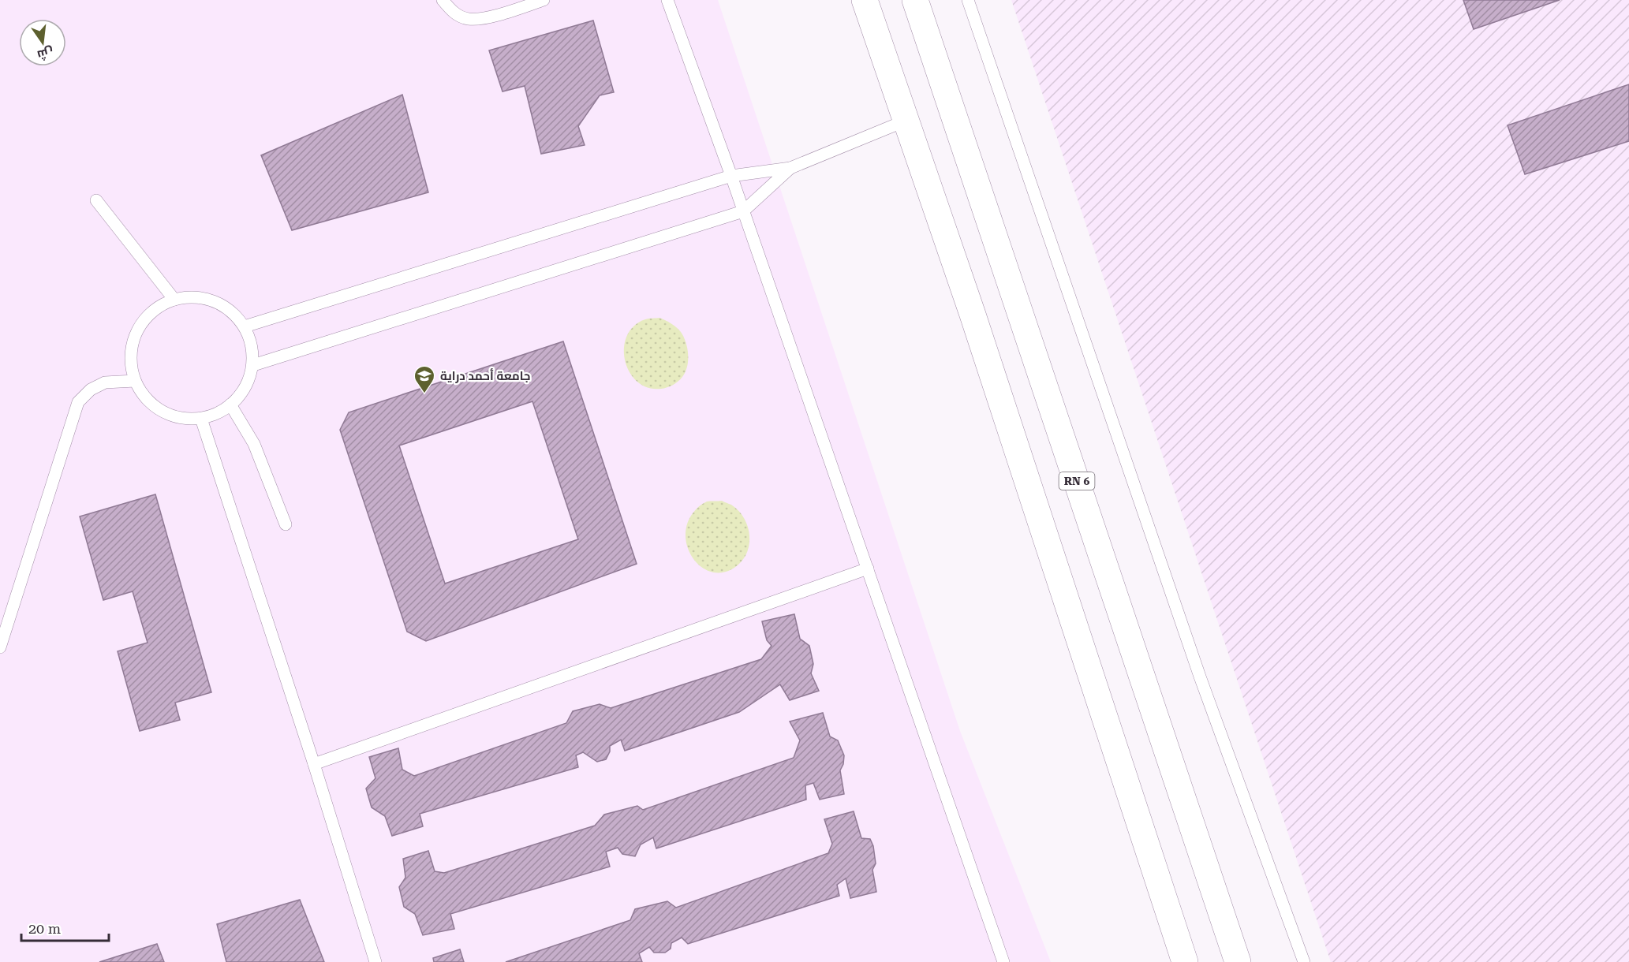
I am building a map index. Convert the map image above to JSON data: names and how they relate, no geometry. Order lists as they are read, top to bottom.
{
  "streets": {
    "main road": ["RN 6"]
  },
  "places": {
    "school or university": ["جامعة أحمد دراية"]
  },
  "scale_bar": "20 m",
  "north": "bottom"
}
